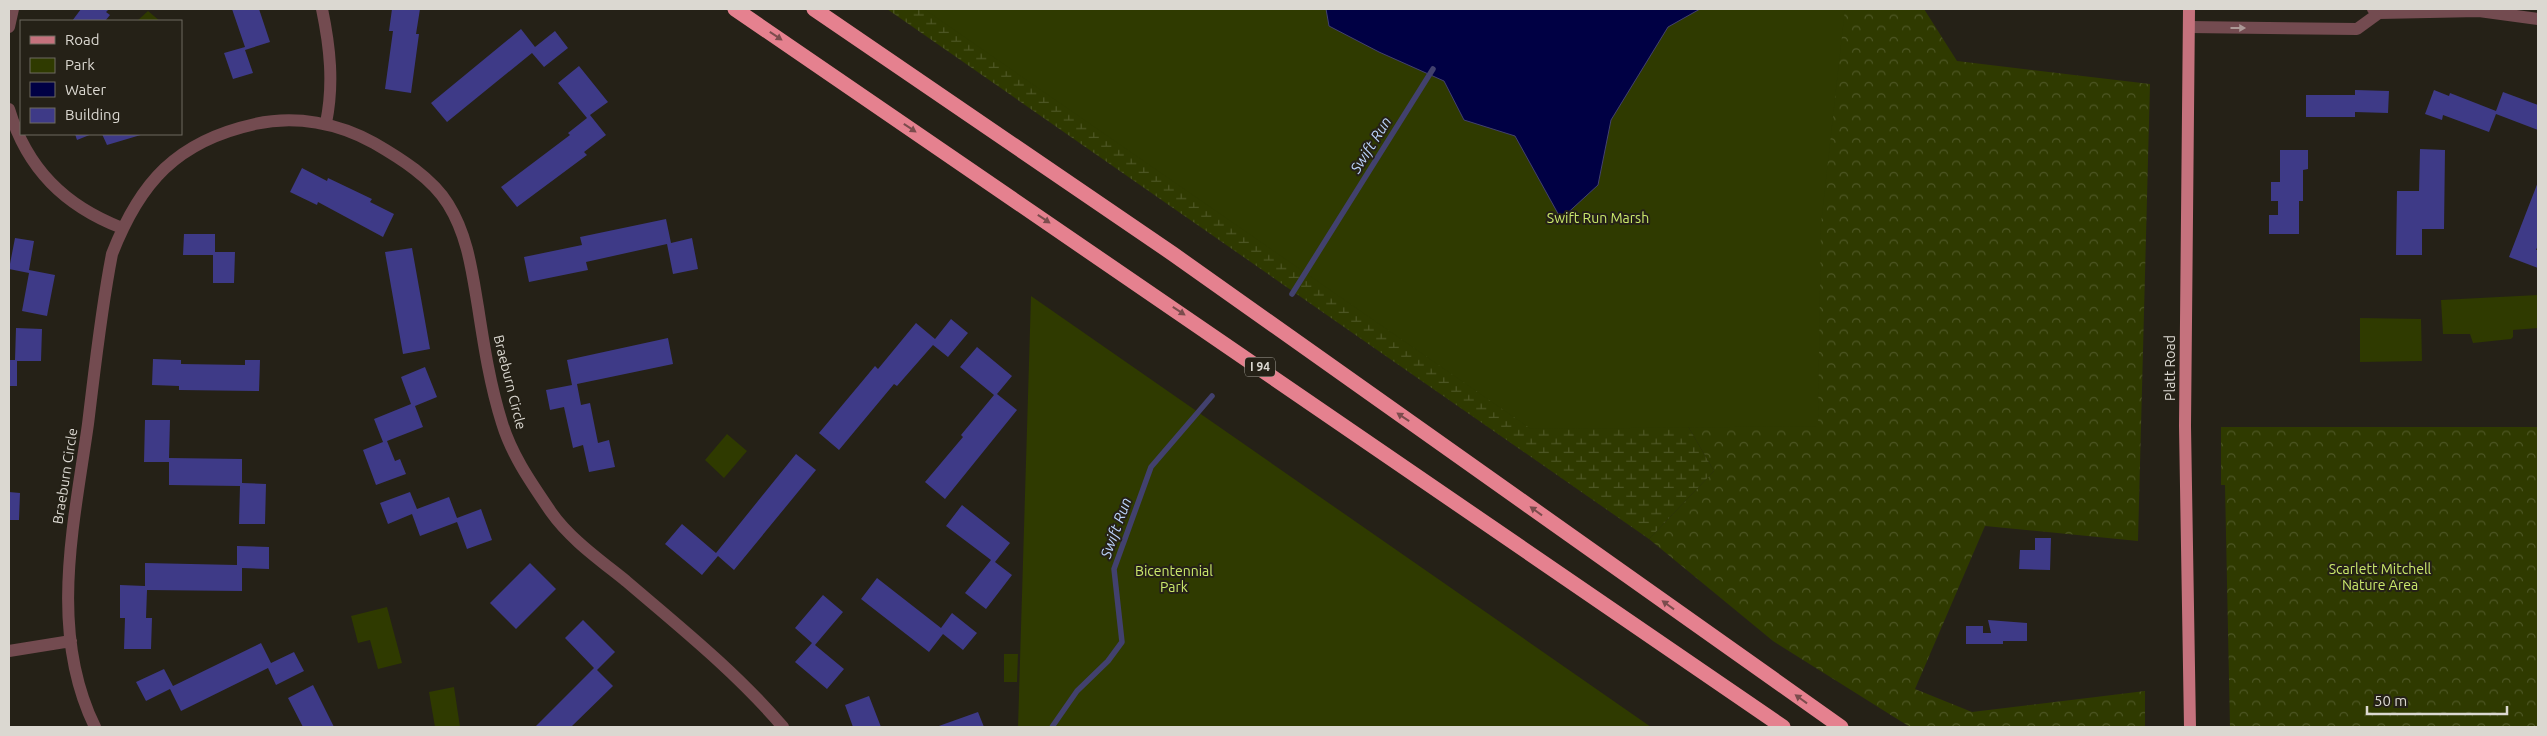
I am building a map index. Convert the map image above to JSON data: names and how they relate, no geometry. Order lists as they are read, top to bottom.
{
  "streets": {
    "highway": ["I 94"],
    "main road": ["Platt Road"],
    "street": ["Braeburn Circle"]
  },
  "water": ["Swift Run"],
  "parks": ["Swift Run Marsh", "Scarlett Mitchell Nature Area", "Bicentennial Park"],
  "legend": [
    "Road",
    "Park",
    "Water",
    "Building"
  ],
  "scale_bar": "50 m"
}
